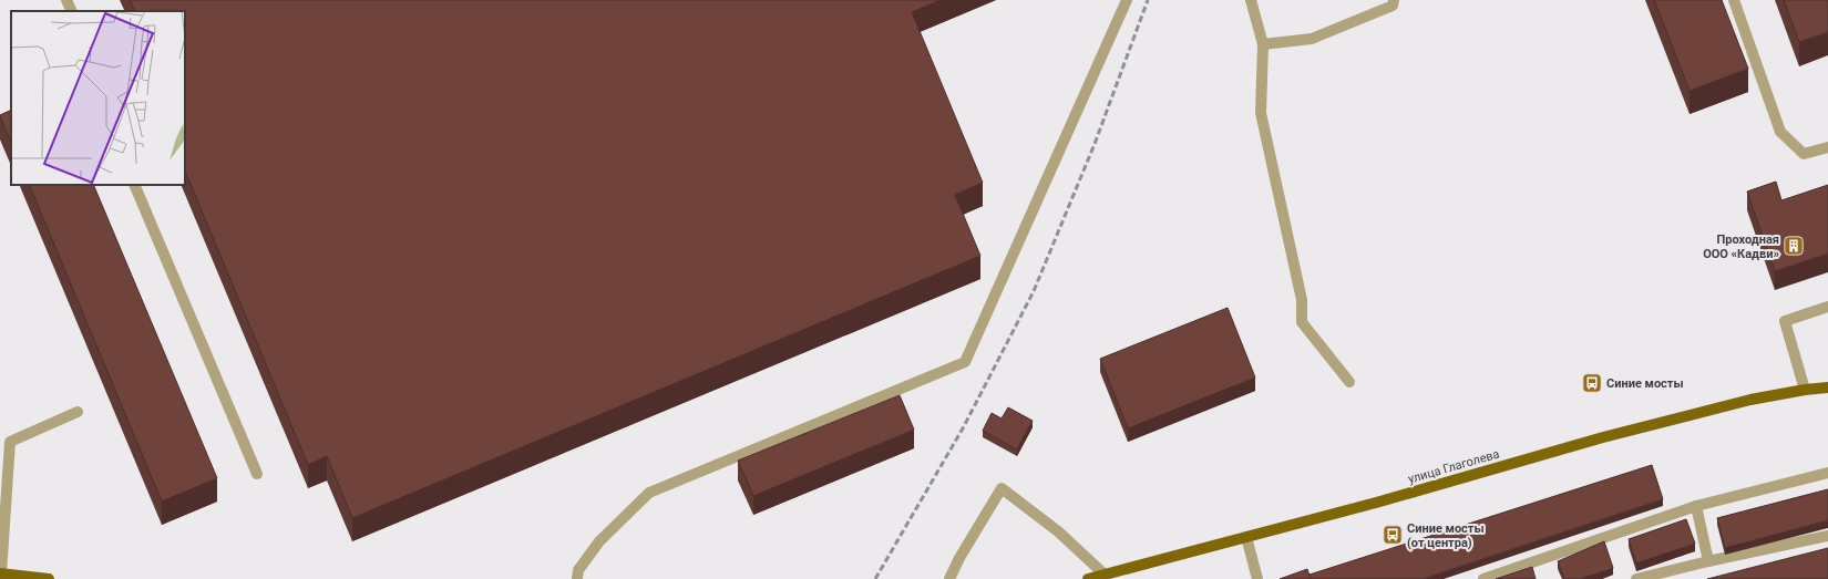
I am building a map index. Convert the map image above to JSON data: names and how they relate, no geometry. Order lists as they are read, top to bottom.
{
  "streets": {
    "main road": ["улица Глаголева"]
  },
  "places": {
    "building": ["Проходная ООО «Кадви»"],
    "bus stop": ["Синие мосты", "Синие мосты (от центра)"]
  }
}
